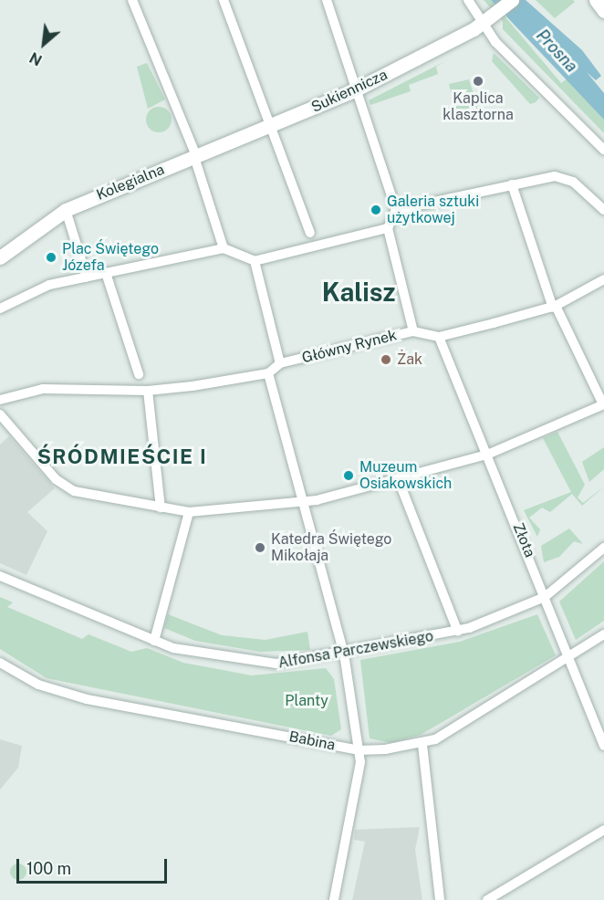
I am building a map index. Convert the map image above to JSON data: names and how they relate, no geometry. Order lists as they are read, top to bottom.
{
  "streets": {
    "street": [
      "Sukiennicza",
      "Kolegialna",
      "Główny Rynek",
      "Złota",
      "Alfonsa Parczewskiego",
      "Babina"
    ]
  },
  "crossings": [
    ["Sukiennicza", "Kolegialna"],
    ["Złota", "Alfonsa Parczewskiego"],
    ["Złota", "Babina"]
  ],
  "districts": ["Kalisz", "ŚRÓDMIEŚCIE I"],
  "water": ["Prosna"],
  "parks": ["Planty"],
  "places": [
    "Kaplica klasztorna",
    "Galeria sztuki użytkowej",
    "Plac Świętego Józefa",
    "Żak",
    "Muzeum Osiakowskich",
    "Katedra Świętego Mikołaja"
  ],
  "scale_bar": "100 m",
  "north": "bottom left"
}
